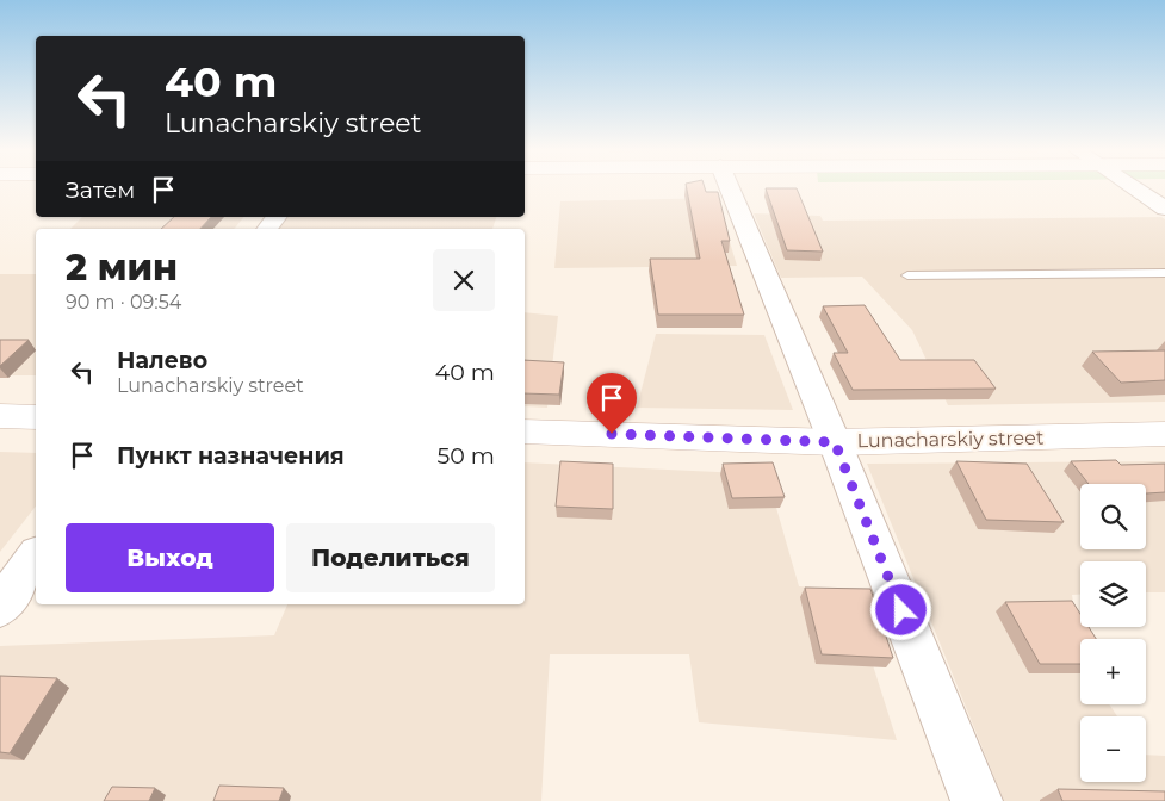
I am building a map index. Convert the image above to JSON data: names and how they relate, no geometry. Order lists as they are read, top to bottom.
{
  "streets": {
    "street": ["Lunacharskiy street"]
  },
  "page": {
    "turn": ["40 m", "Lunacharskiy street"],
    "then": "Затем",
    "heading": ["2 мин", "90 m · 09:54"],
    "list": [
      {
        "name": "Налево",
        "note": "Lunacharskiy street",
        "value": "40 m"
      },
      {
        "name": "Пункт назначения",
        "value": "50 m"
      }
    ],
    "map_buttons": ["+", "−"],
    "buttons": ["Выход", "Поделиться"]
  }
}
